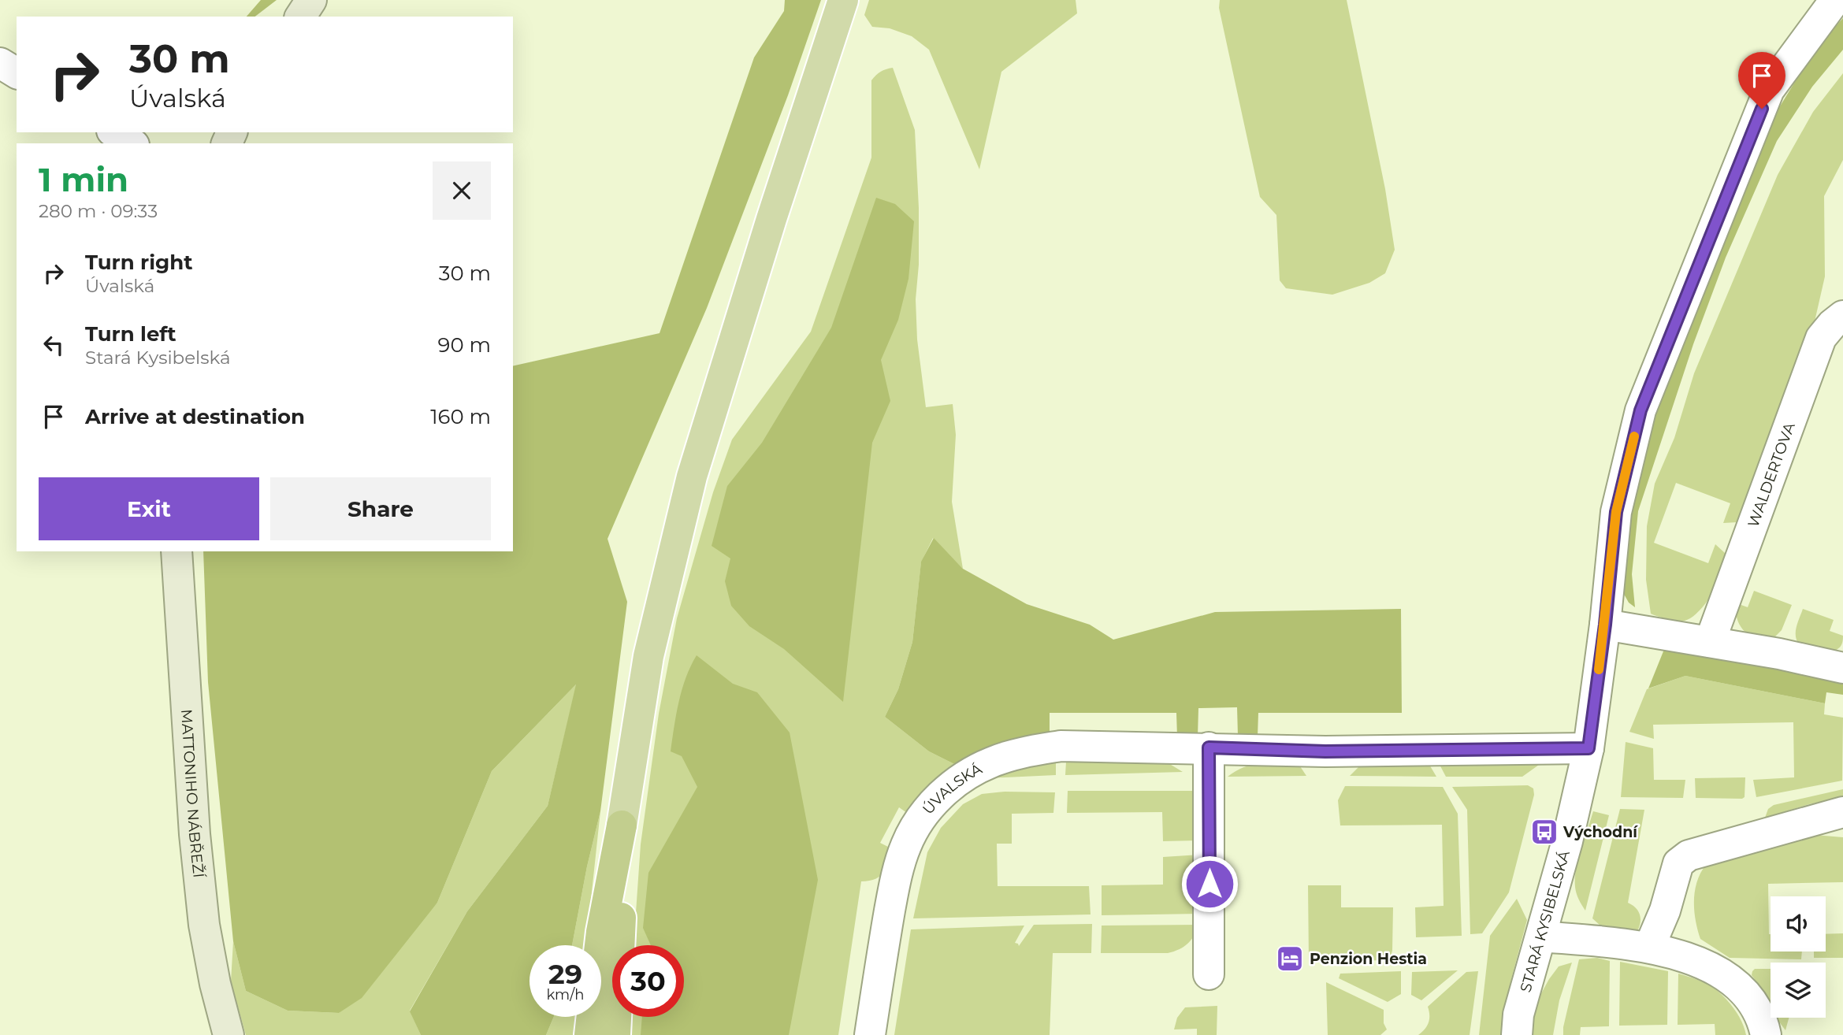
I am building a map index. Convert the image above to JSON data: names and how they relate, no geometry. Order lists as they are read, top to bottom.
{
  "streets": {
    "main road": ["MATTONIHO NÁBŘEŽÍ"],
    "street": ["WALDERTOVA", "ÚVALSKÁ", "STARÁ KYSIBELSKÁ"]
  },
  "crossings": [
    ["ÚVALSKÁ", "STARÁ KYSIBELSKÁ"]
  ],
  "places": {
    "bus stop": ["Východní"],
    "hotel": ["Penzion Hestia"]
  },
  "page": {
    "turn": ["30 m", "Úvalská"],
    "heading": ["1 min", "280 m · 09:33"],
    "list": [
      {
        "name": "Turn right",
        "note": "Úvalská",
        "value": "30 m"
      },
      {
        "name": "Turn left",
        "note": "Stará Kysibelská",
        "value": "90 m"
      },
      {
        "name": "Arrive at destination",
        "value": "160 m"
      }
    ],
    "buttons": ["Exit", "Share"],
    "speed": "29 km/h",
    "limit": "30"
  }
}
